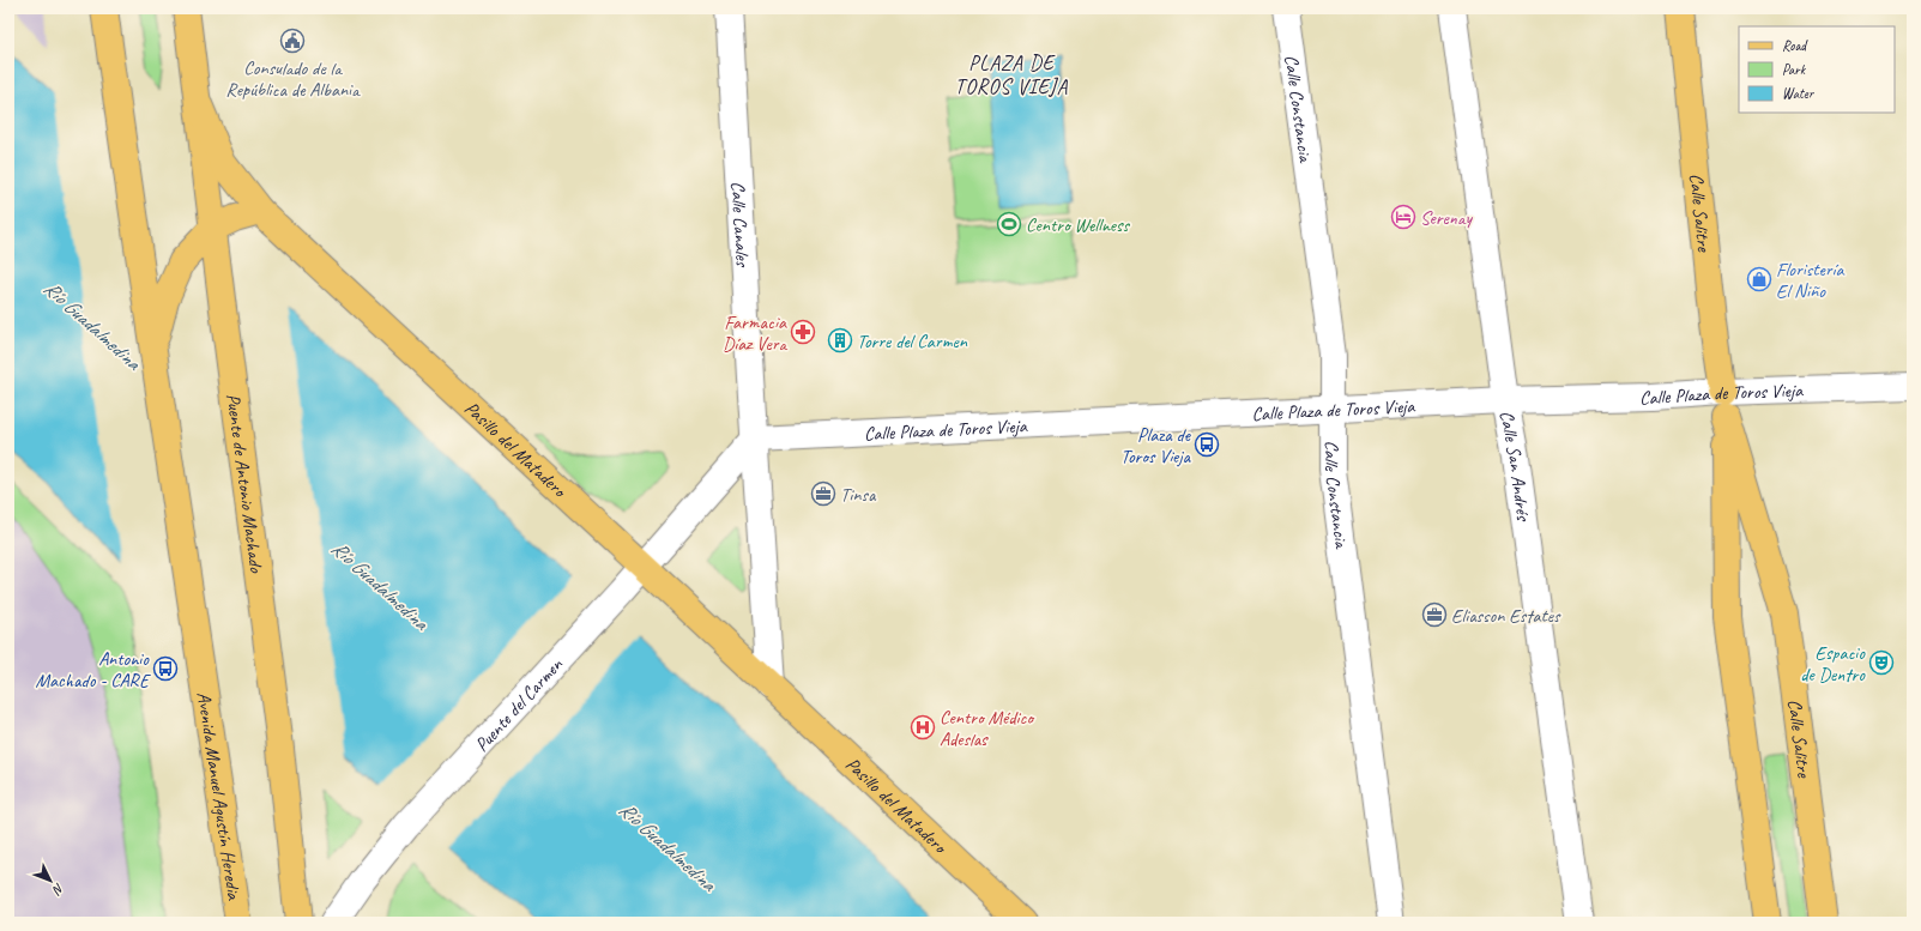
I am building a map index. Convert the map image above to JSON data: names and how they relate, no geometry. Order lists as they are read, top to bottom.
{
  "streets": {
    "main road": [
      "Calle Salitre",
      "Pasillo del Matadero",
      "Puente de Antonio Machado",
      "Avenida Manuel Agustín Heredia"
    ],
    "street": [
      "Calle Constancia",
      "Calle Canales",
      "Calle Plaza de Toros Vieja",
      "Calle San Andrés",
      "Puente del Carmen"
    ]
  },
  "crossings": [
    ["Calle Constancia", "Calle Plaza de Toros Vieja"],
    ["Calle Salitre", "Calle Plaza de Toros Vieja"],
    ["Calle Canales", "Calle Plaza de Toros Vieja"],
    ["Calle Canales", "Puente del Carmen"],
    ["Calle Plaza de Toros Vieja", "Calle San Andrés"],
    ["Calle Plaza de Toros Vieja", "Puente del Carmen"],
    ["Pasillo del Matadero", "Puente de Antonio Machado"],
    ["Pasillo del Matadero", "Puente del Carmen"]
  ],
  "districts": ["PLAZA DE TOROS VIEJA"],
  "water": ["Río Guadalmedina"],
  "places": {
    "public building": ["Consulado de la República de Albania"],
    "hotel": ["Serenay"],
    "sports": ["Centro Wellness"],
    "shop": ["Floristería El Niño"],
    "pharmacy": ["Farmacia Díaz Vera"],
    "building": ["Torre del Carmen"],
    "bus stop": ["Plaza de Toros Vieja", "Antonio Machado - CARE"],
    "office": ["Tinsa", "Eliasson Estates"],
    "theatre": ["Espacio de Dentro"],
    "hospital": ["Centro Médico Adeslas"]
  },
  "legend": ["Road", "Park", "Water"],
  "north": "bottom right"
}
